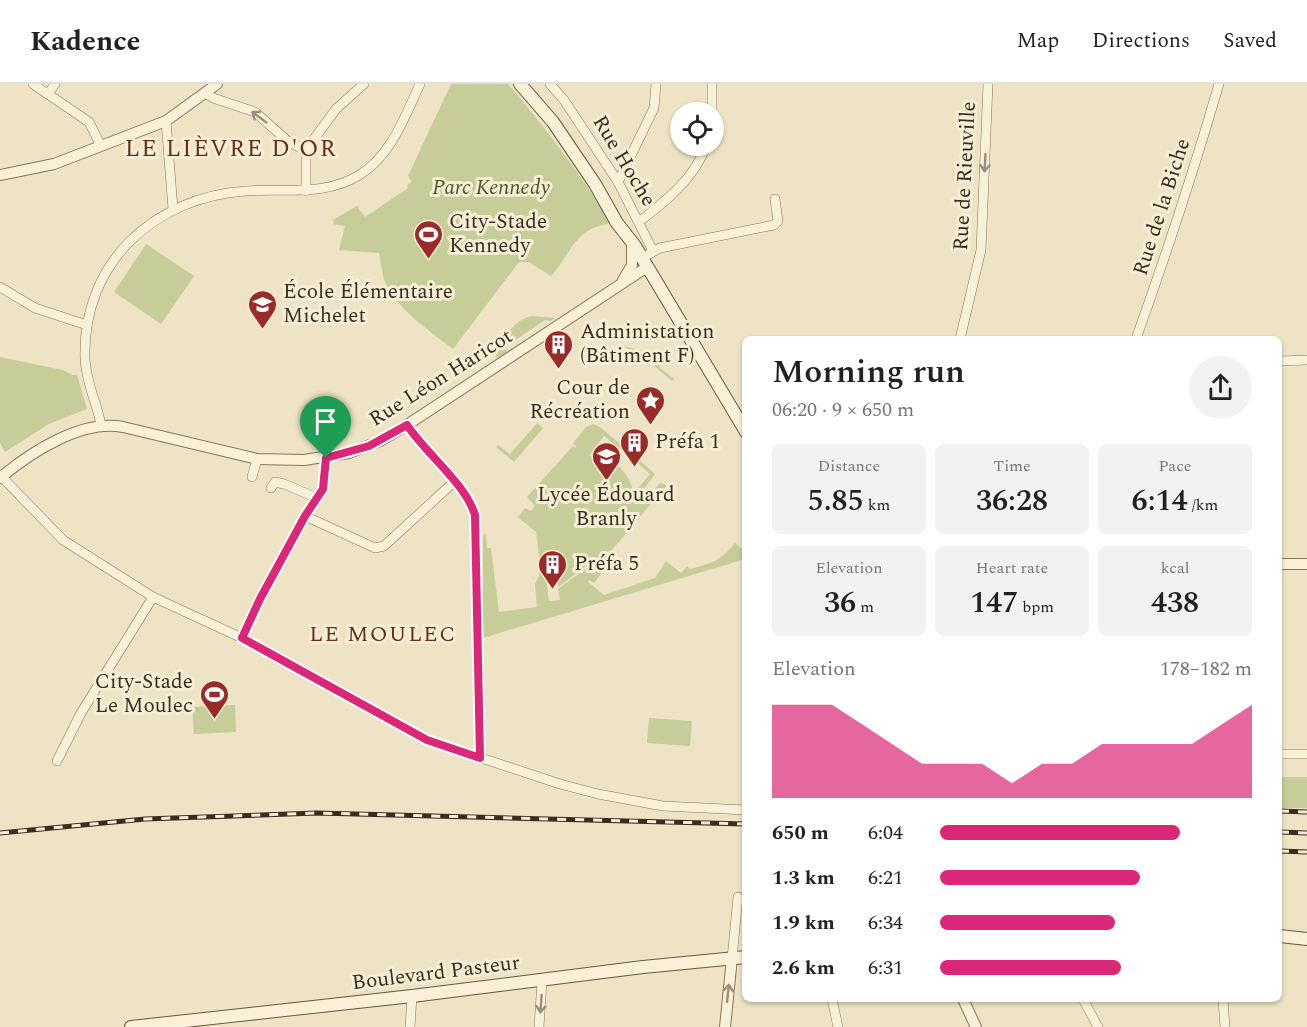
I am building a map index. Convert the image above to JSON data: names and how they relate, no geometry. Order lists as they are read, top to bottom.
{
  "streets": {
    "main road": ["Boulevard Pasteur"],
    "street": [
      "Rue Hoche",
      "Rue de Rieuville",
      "Rue de la Biche",
      "Rue Léon Haricot"
    ]
  },
  "one_way": ["Rue de Rieuville"],
  "districts": ["LE LIÈVRE D'OR", "LE MOULEC"],
  "parks": ["Parc Kennedy"],
  "places": {
    "sports": ["City-Stade Kennedy", "City-Stade Le Moulec"],
    "school or university": ["École Élémentaire Michelet", "Lycée Édouard Branly"],
    "building": ["Administation (Bâtiment F)", "Préfa 1", "Préfa 5"],
    "place": ["Cour de Récréation"]
  },
  "page": {
    "header": "Kadence",
    "nav": ["Map", "Directions", "Saved"],
    "heading": ["Morning run", "06:20 · 9 × 650 m"],
    "stats": [
      ["Distance", "5.85 km"],
      ["Time", "36:28"],
      ["Pace", "6:14 /km"],
      ["Elevation", "36 m"],
      ["Heart rate", "147 bpm"],
      ["kcal", "438"]
    ],
    "chart": ["Elevation", "178–182 m"],
    "list": [
      {
        "name": "650 m",
        "note": "6:04"
      },
      {
        "name": "1.3 km",
        "note": "6:21"
      },
      {
        "name": "1.9 km",
        "note": "6:34"
      },
      {
        "name": "2.6 km",
        "note": "6:31"
      }
    ]
  }
}
